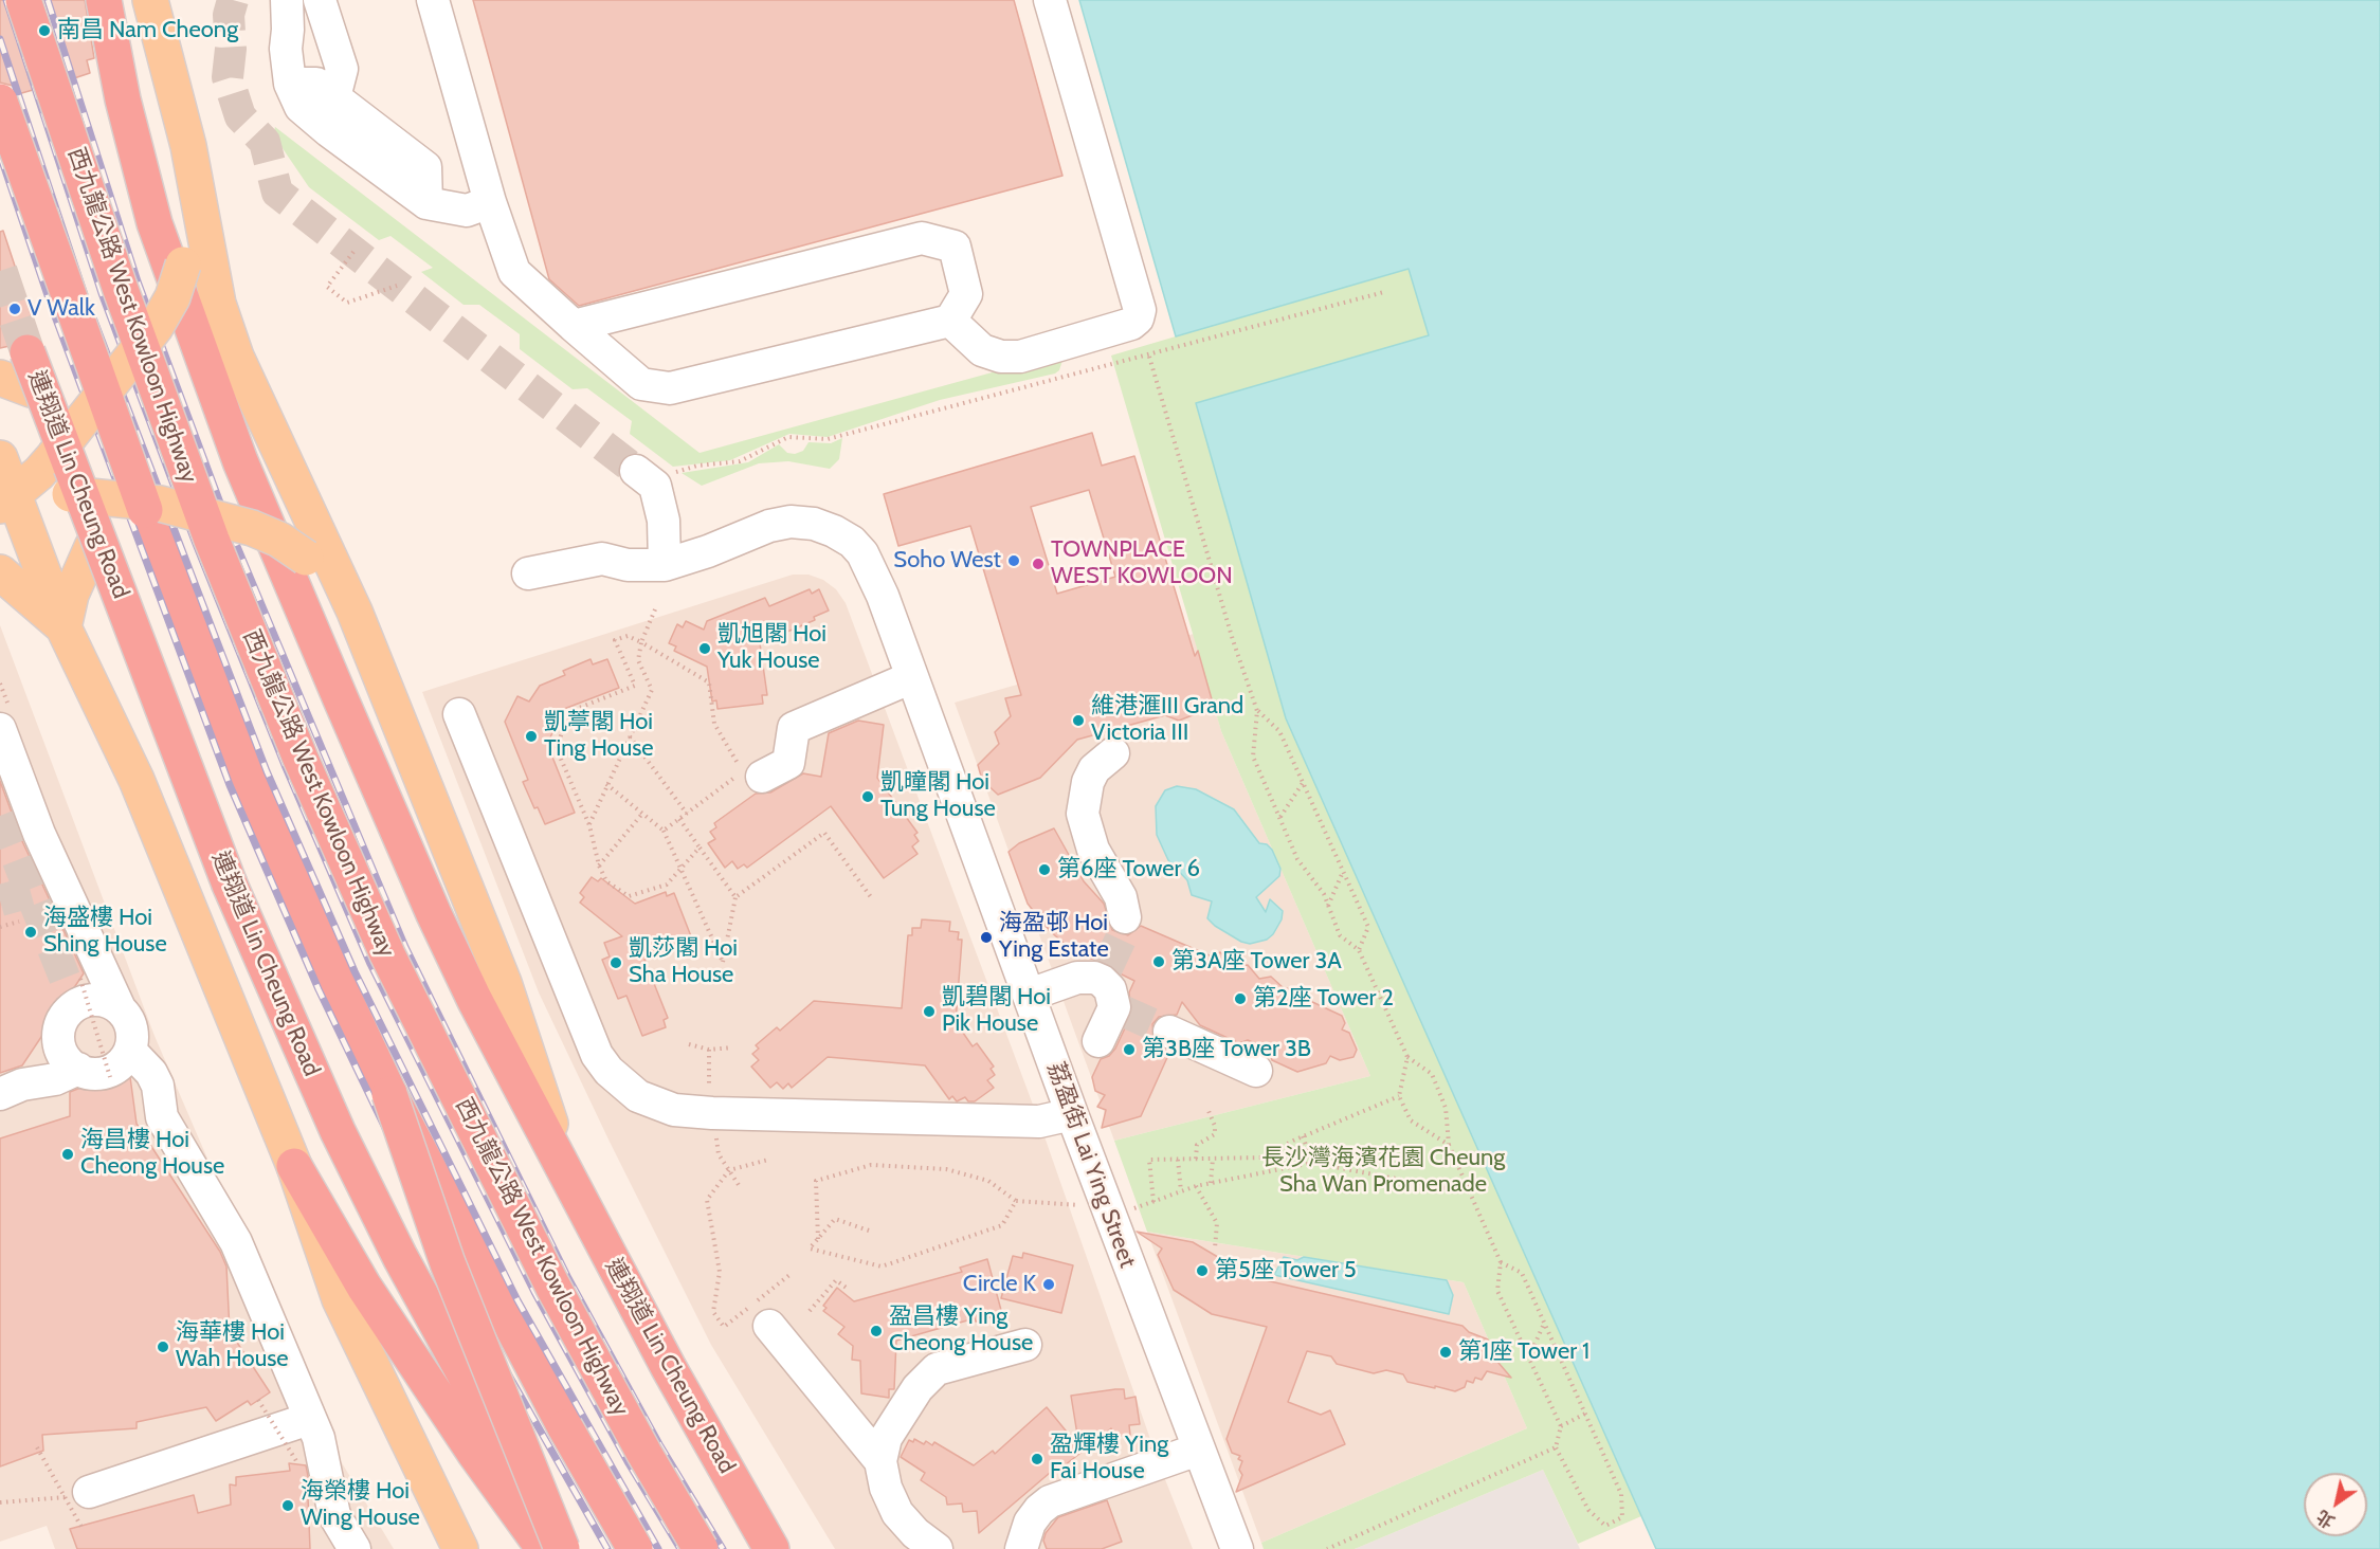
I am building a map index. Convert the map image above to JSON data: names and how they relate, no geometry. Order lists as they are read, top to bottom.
{
  "streets": {
    "highway": ["西九龍公路 West Kowloon Highway", "連翔道 Lin Cheung Road"],
    "street": ["荔盈街 Lai Ying Street"]
  },
  "parks": ["長沙灣海濱花園 Cheung Sha Wan Promenade"],
  "places": [
    "南昌 Nam Cheong",
    "V Walk",
    "Soho West",
    "TOWNPLACE WEST KOWLOON",
    "凱旭閣 Hoi Yuk House",
    "維港滙III Grand Victoria III",
    "凱葶閣 Hoi Ting House",
    "凱曈閣 Hoi Tung House",
    "第6座 Tower 6",
    "海盛樓 Hoi Shing House",
    "海盈邨 Hoi Ying Estate",
    "第3A座 Tower 3A",
    "凱莎閣 Hoi Sha House",
    "第2座 Tower 2",
    "凱碧閣 Hoi Pik House",
    "第3B座 Tower 3B",
    "海昌樓 Hoi Cheong House",
    "第5座 Tower 5",
    "Circle K",
    "盈昌樓 Ying Cheong House",
    "海華樓 Hoi Wah House",
    "第1座 Tower 1",
    "盈輝樓 Ying Fai House",
    "海榮樓 Hoi Wing House"
  ],
  "north": "bottom left"
}
